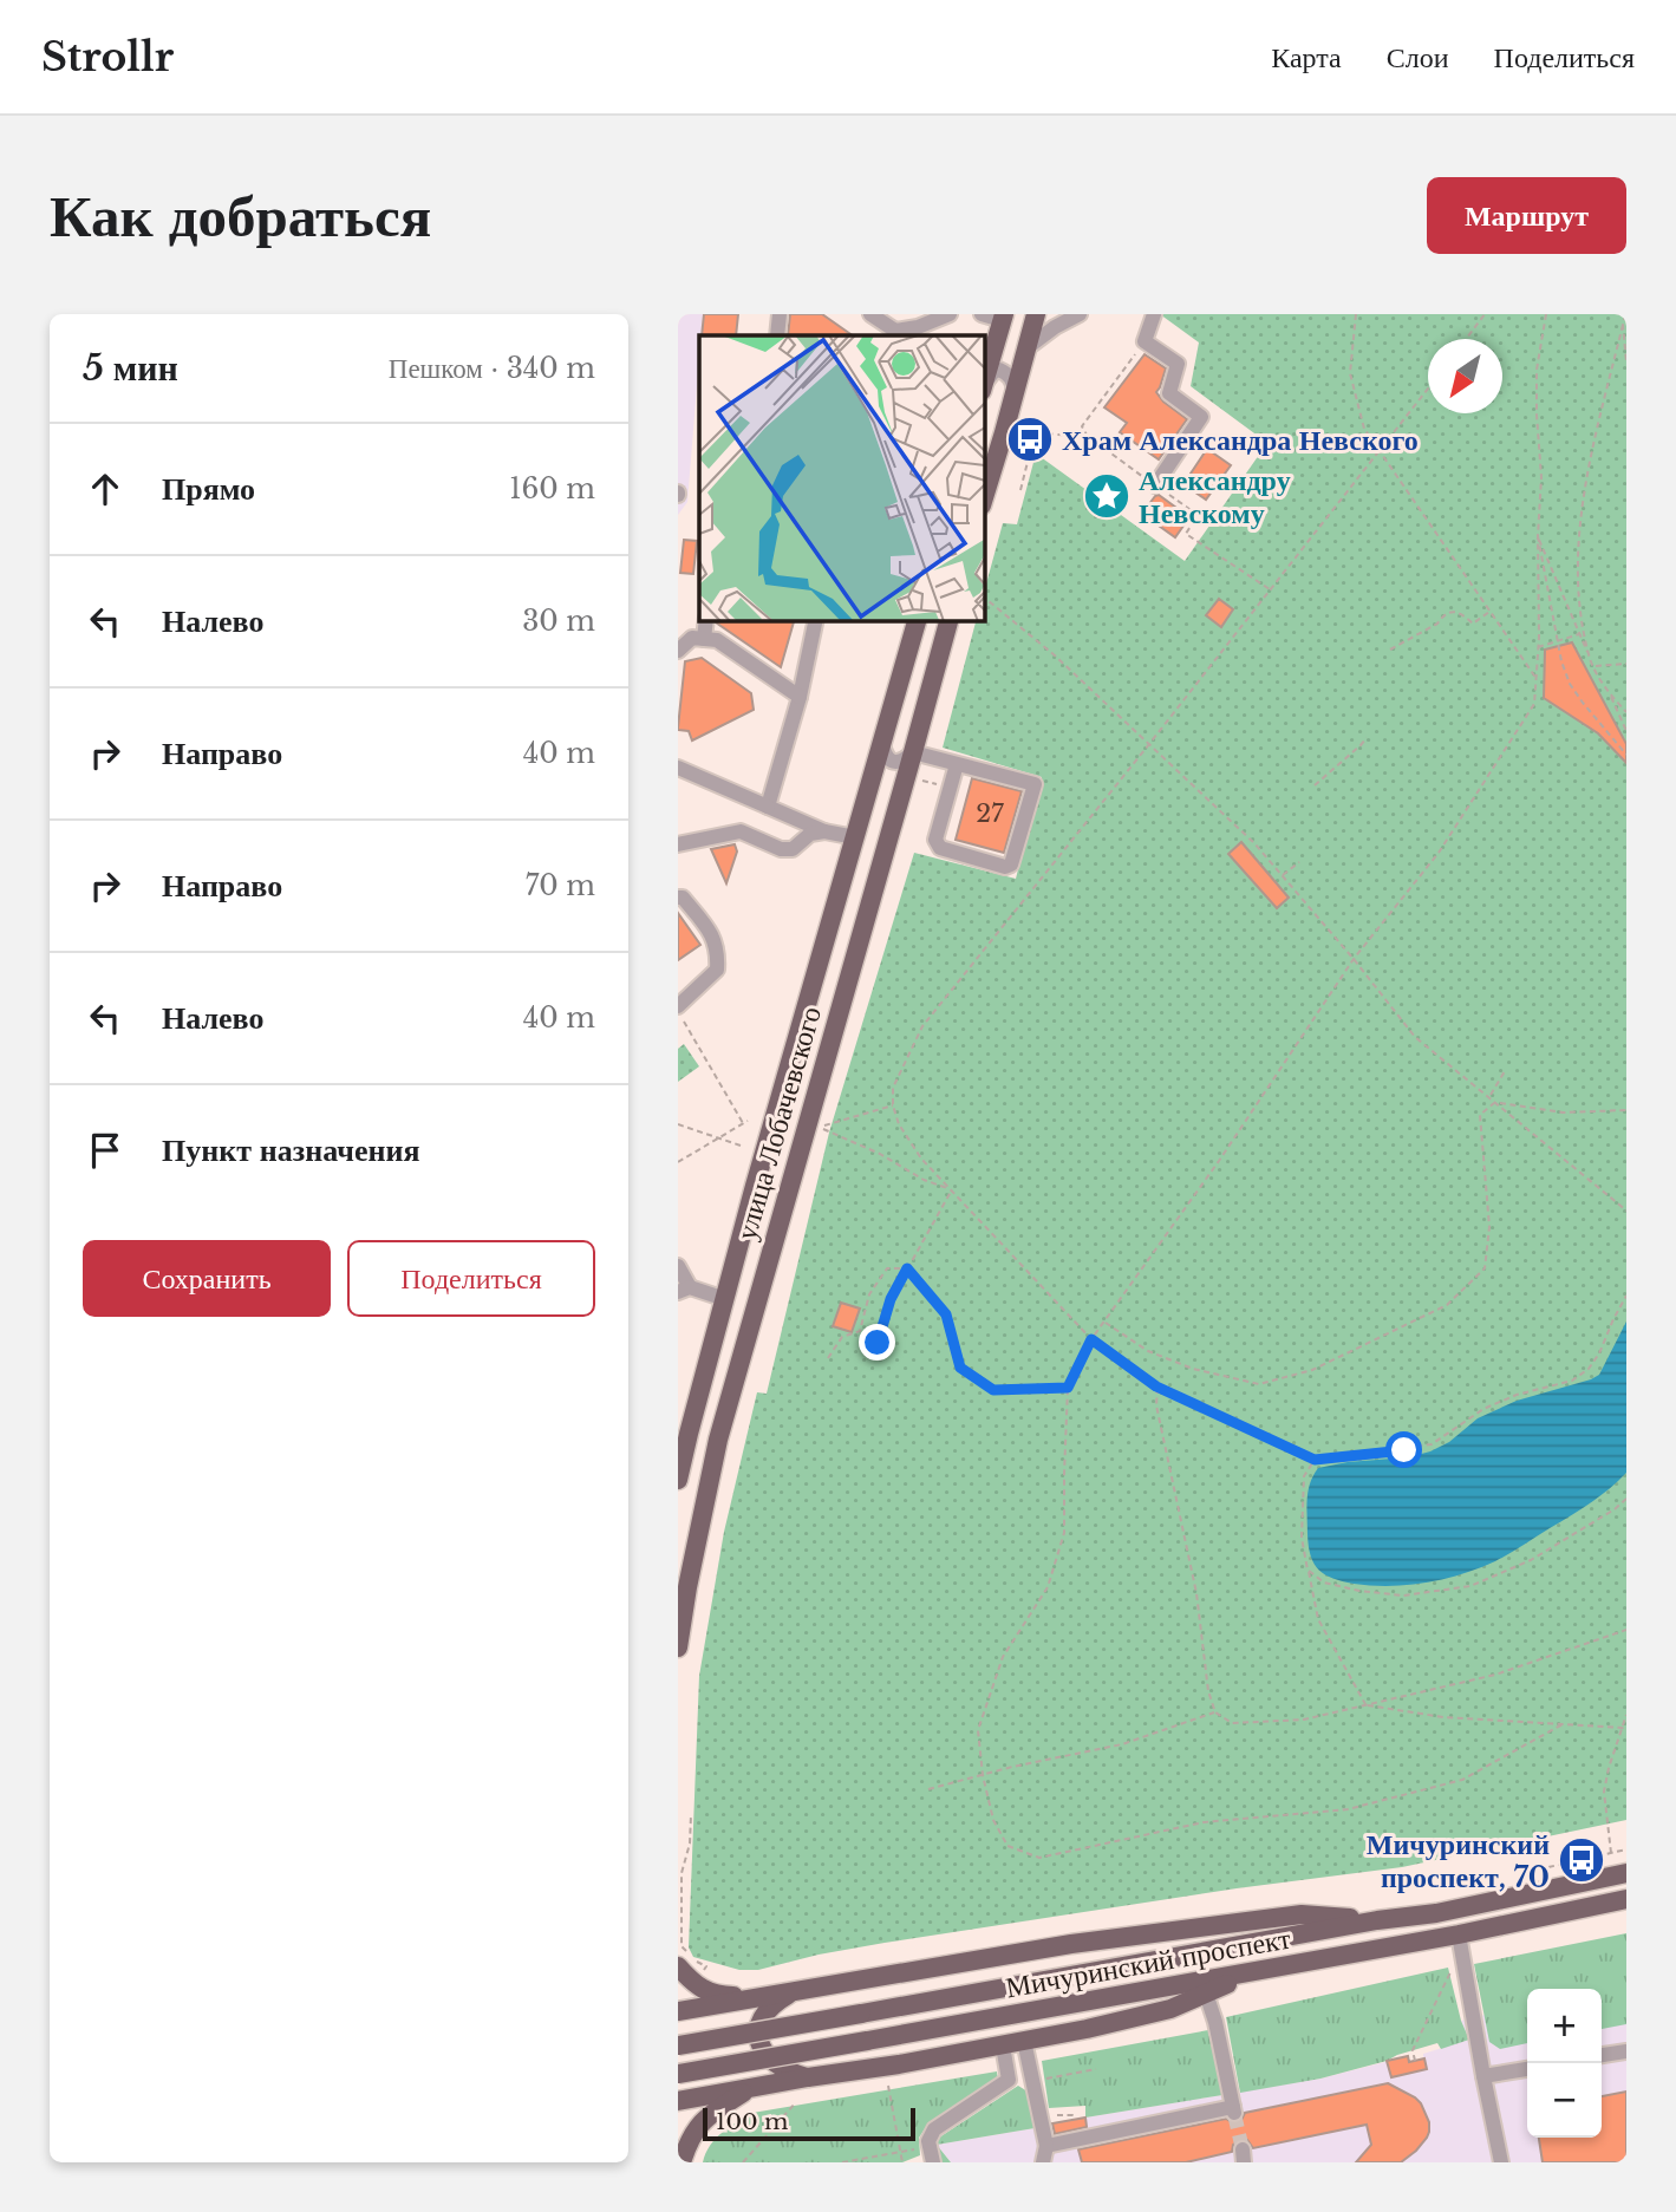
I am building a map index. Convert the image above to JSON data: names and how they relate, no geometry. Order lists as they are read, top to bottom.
{
  "streets": {
    "main road": ["улица Лобачевского", "Мичуринский проспект"]
  },
  "places": {
    "bus stop": ["Храм Александра Невского", "Мичуринский проспект, 70"],
    "place": ["Александру Невскому"]
  },
  "house_numbers": ["27"],
  "scale_bar": "100 m",
  "north": "bottom left",
  "page": {
    "header": "Strollr",
    "nav": ["Карта", "Слои", "Поделиться"],
    "buttons": [
      "Маршрут",
      ["Сохранить", "Поделиться"]
    ],
    "title": "Как добраться",
    "heading": ["5 мин", "Пешком · 340 m"],
    "list": [
      ["Прямо", "160 m"],
      ["Налево", "30 m"],
      ["Направо", "40 m"],
      ["Направо", "70 m"],
      ["Налево", "40 m"],
      "Пункт назначения"
    ],
    "map_buttons": ["+", "−"],
    "scale": "100 m"
  }
}
